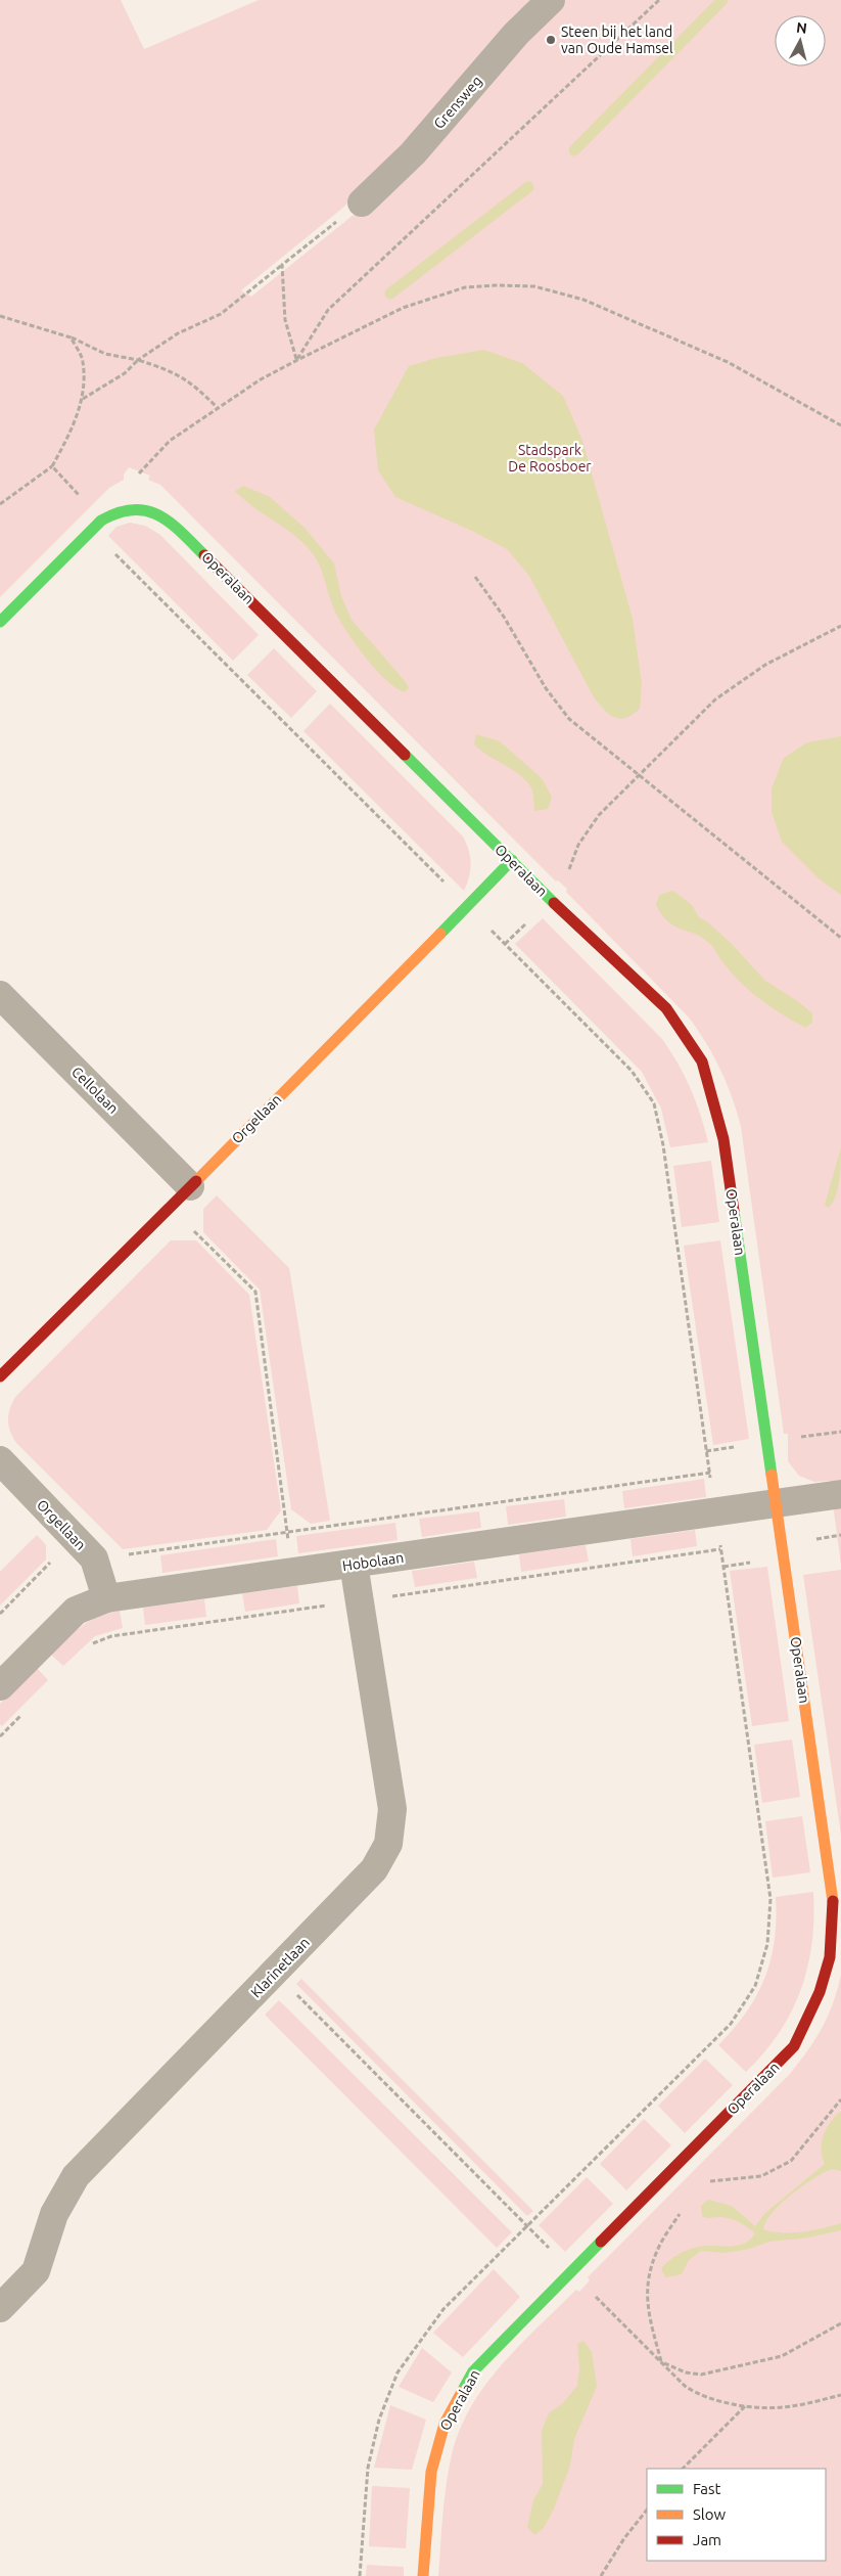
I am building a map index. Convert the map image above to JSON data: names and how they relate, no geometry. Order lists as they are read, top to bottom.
{
  "streets": {
    "street": [
      "Grensweg",
      "Operalaan",
      "Cellolaan",
      "Orgellaan",
      "Hobolaan",
      "Klarinetlaan"
    ]
  },
  "crossings": [
    ["Operalaan", "Orgellaan"],
    ["Operalaan", "Hobolaan"],
    ["Cellolaan", "Orgellaan"],
    ["Orgellaan", "Hobolaan"],
    ["Hobolaan", "Klarinetlaan"]
  ],
  "parks": ["Stadspark De Roosboer"],
  "places": ["Steen bij het land van Oude Hamsel"],
  "legend": ["Fast", "Slow", "Jam"],
  "north": "top"
}
